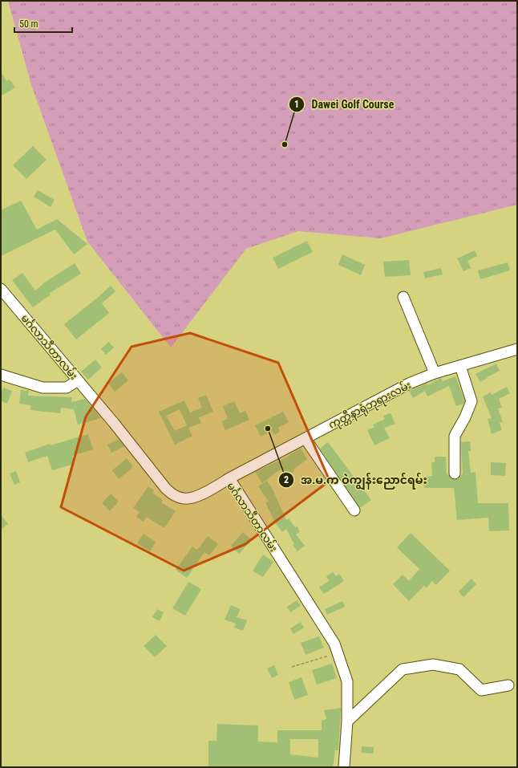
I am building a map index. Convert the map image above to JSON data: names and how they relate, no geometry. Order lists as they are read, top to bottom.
{
  "streets": {
    "street": ["မင်္ဂလာသီတာလမ်း", "ကုတ္တီနာရုံဘုရားလမ်း"]
  },
  "crossings": [
    ["မင်္ဂလာသီတာလမ်း", "ကုတ္တီနာရုံဘုရားလမ်း"]
  ],
  "places": ["Dawei Golf Course", "အ.မ.က ဝဲကျွန်းညောင်ရမ်း"],
  "scale_bar": "50 m"
}
